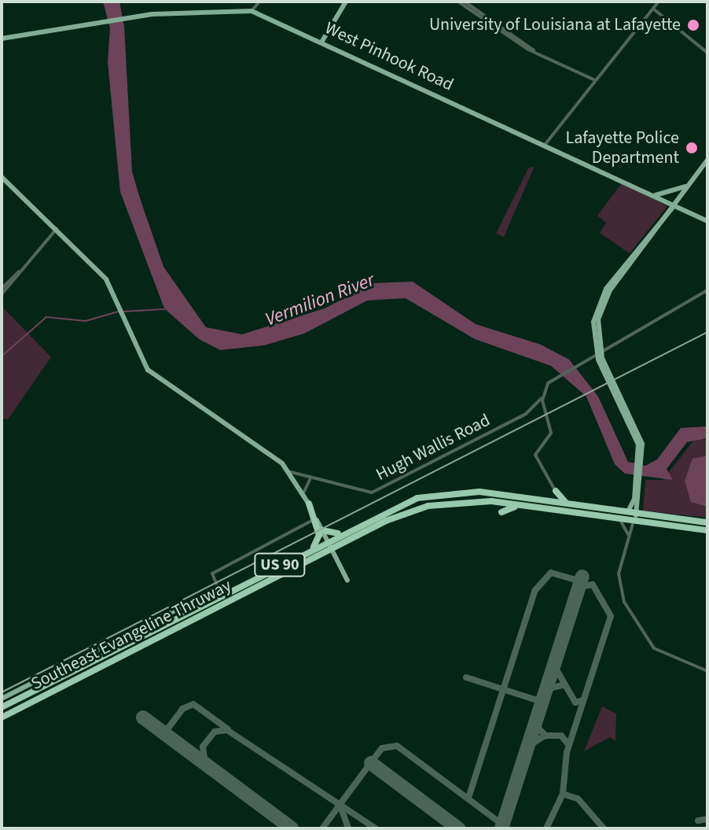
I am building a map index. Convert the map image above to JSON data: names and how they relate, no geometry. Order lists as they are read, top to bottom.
{
  "streets": {
    "highway": ["US 90", "Southeast Evangeline Thruway"],
    "main road": ["West Pinhook Road"],
    "street": ["Hugh Wallis Road"]
  },
  "crossings": [
    ["US 90", "Southeast Evangeline Thruway"]
  ],
  "water": ["Vermilion River"],
  "places": ["University of Louisiana at Lafayette", "Lafayette Police Department"]
}
